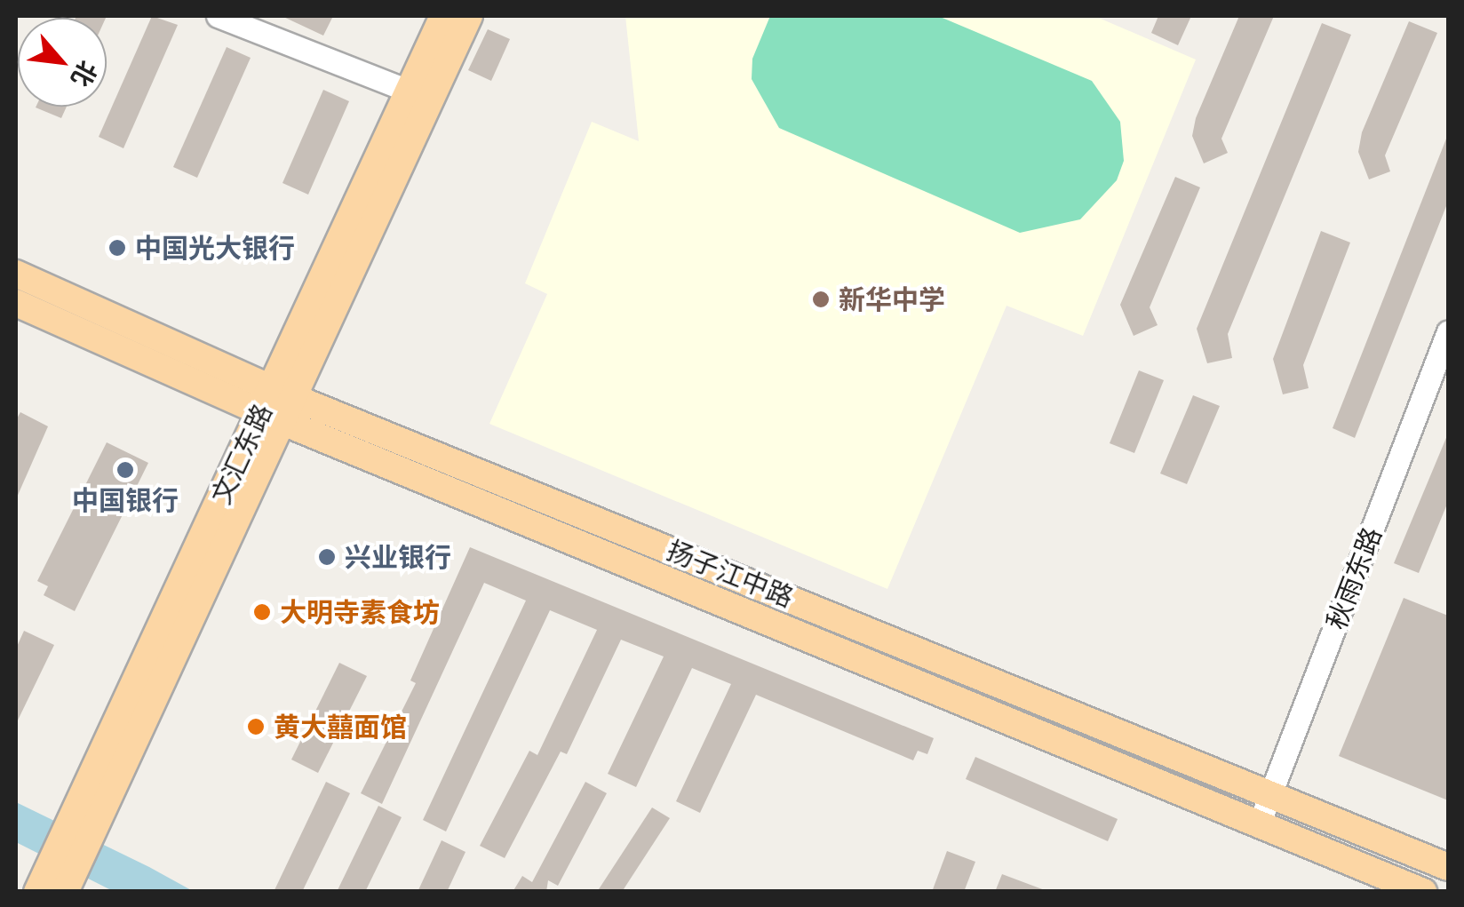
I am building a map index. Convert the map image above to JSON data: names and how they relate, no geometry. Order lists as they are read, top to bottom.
{
  "streets": {
    "main road": ["文汇东路", "扬子江中路"],
    "street": ["秋雨东路"]
  },
  "crossings": [
    ["文汇东路", "扬子江中路"],
    ["扬子江中路", "秋雨东路"]
  ],
  "places": [
    "中国光大银行",
    "新华中学",
    "中国银行",
    "兴业银行",
    "大明寺素食坊",
    "黄大囍面馆"
  ],
  "north": "bottom right"
}
